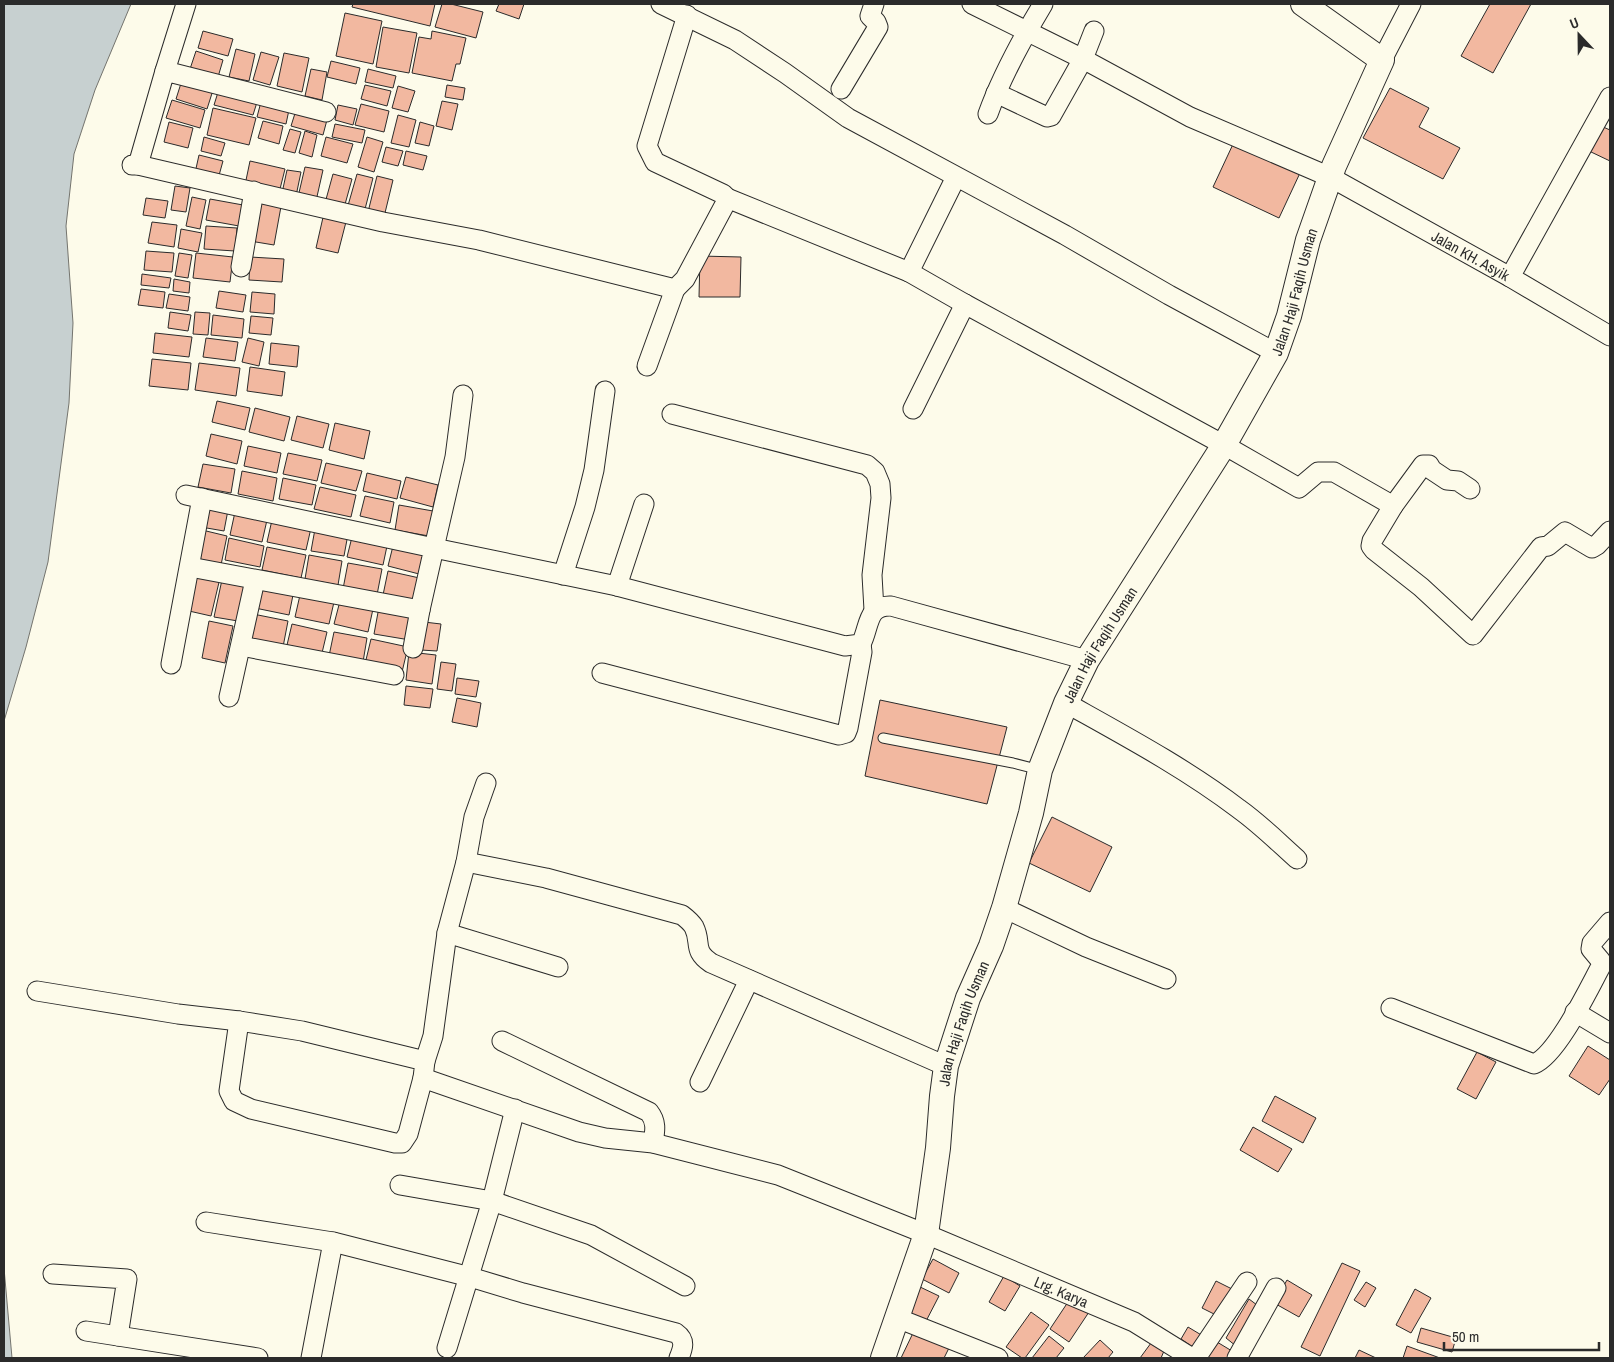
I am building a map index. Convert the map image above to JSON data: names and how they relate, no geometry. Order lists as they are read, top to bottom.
{
  "streets": {
    "street": ["Jalan KH. Asyik", "Jalan Haji Faqih Usman", "Lrg. Karya"]
  },
  "crossings": [
    ["Jalan KH. Asyik", "Jalan Haji Faqih Usman"],
    ["Jalan Haji Faqih Usman", "Lrg. Karya"]
  ],
  "scale_bar": "50 m",
  "north": "top"
}
